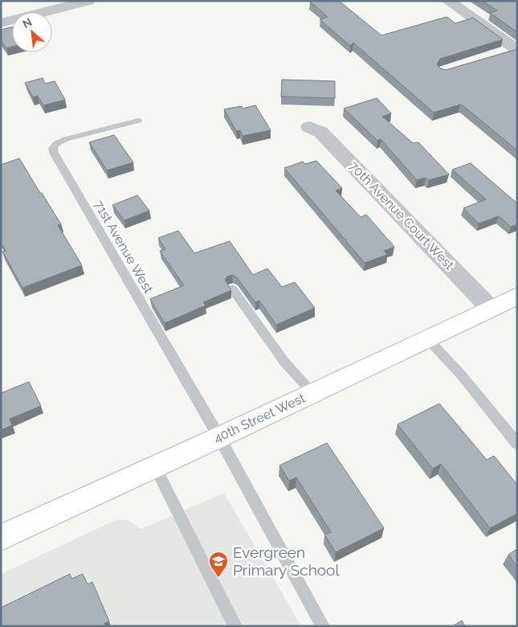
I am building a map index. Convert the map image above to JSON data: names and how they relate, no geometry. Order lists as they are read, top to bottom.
{
  "streets": {
    "main road": ["40th Street West"],
    "street": ["70th Avenue Court West"],
    "lane": ["71st Avenue West"]
  },
  "crossings": [
    ["70th Avenue Court West", "40th Street West"],
    ["71st Avenue West", "40th Street West"]
  ],
  "places": {
    "school or university": ["Evergreen Primary School"]
  },
  "north": "top left"
}
